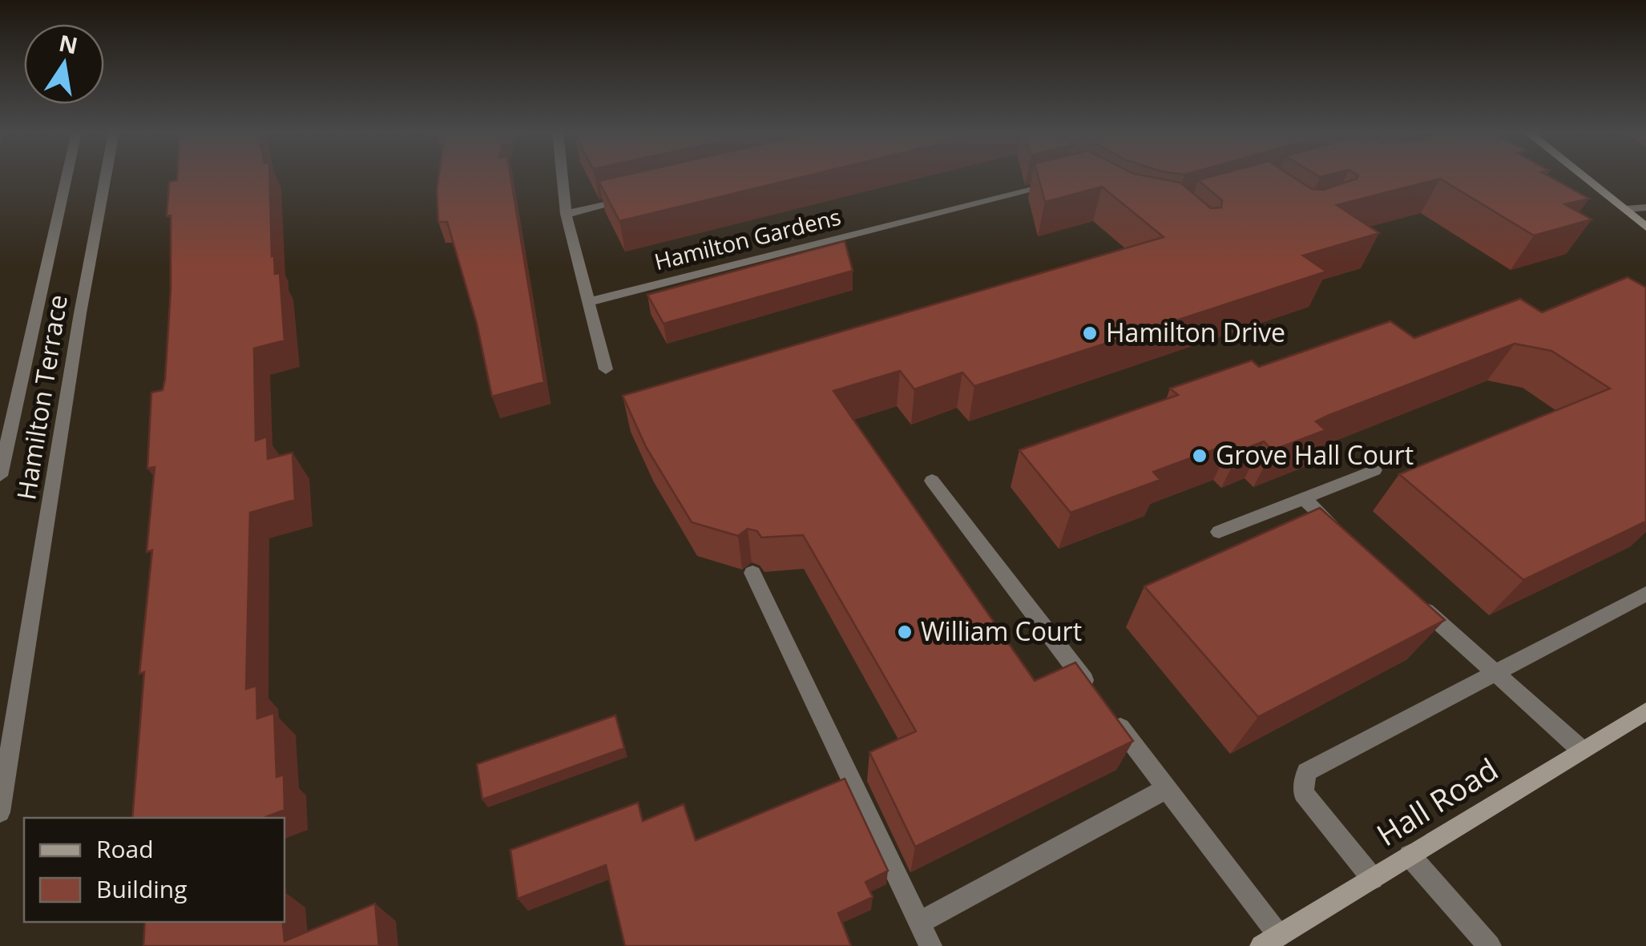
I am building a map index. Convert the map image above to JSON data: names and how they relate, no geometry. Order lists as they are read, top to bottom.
{
  "streets": {
    "street": ["Hamilton Gardens", "Hamilton Terrace", "Hall Road"]
  },
  "places": ["Hamilton Drive", "Grove Hall Court", "William Court"],
  "legend": ["Road", "Building"],
  "north": "top"
}
